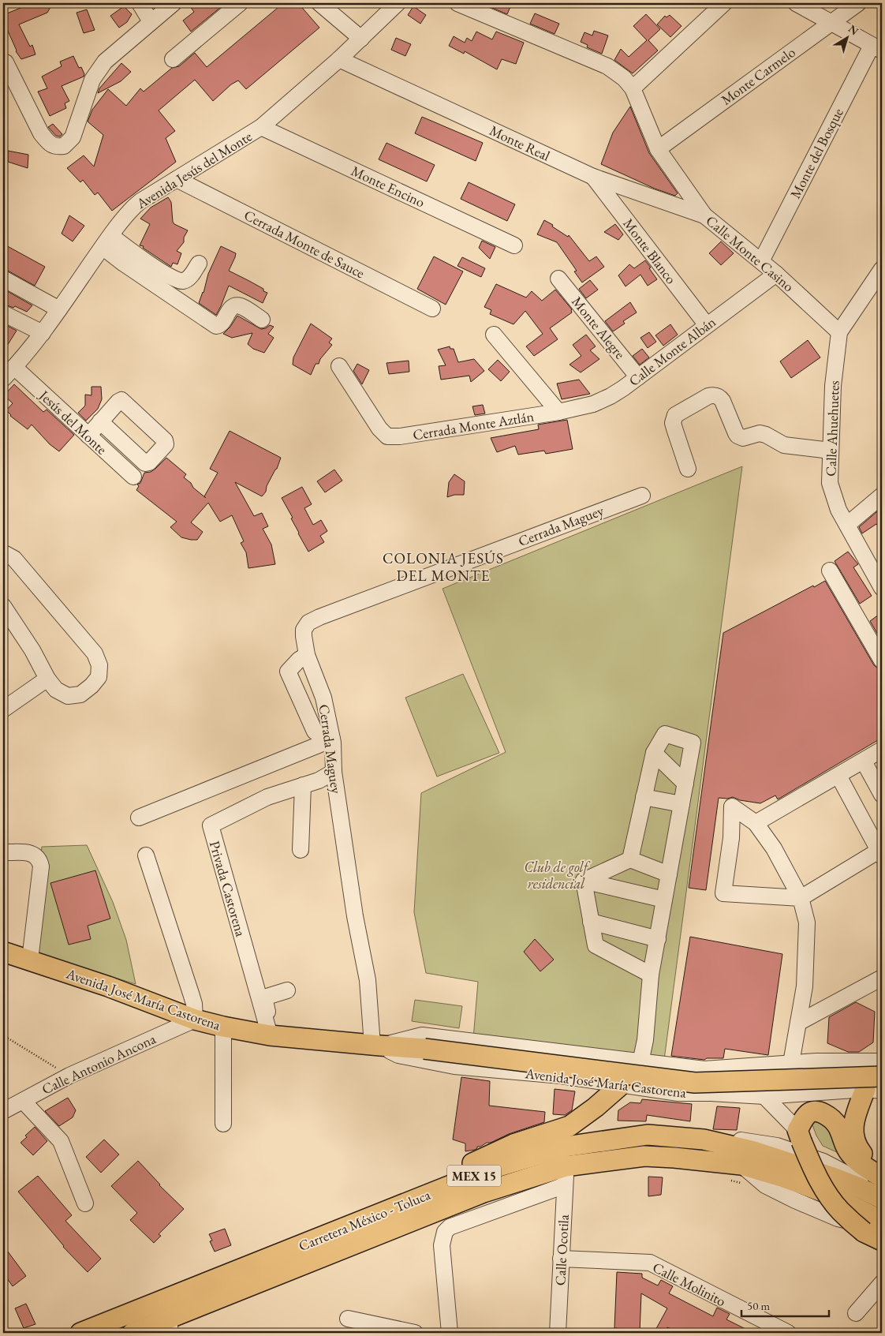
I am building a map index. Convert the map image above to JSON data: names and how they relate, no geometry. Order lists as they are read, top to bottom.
{
  "streets": {
    "main road": ["Avenida José María Castorena", "MEX 15", "Carretera México - Toluca"],
    "street": [
      "Monte Carmelo",
      "Monte Real",
      "Monte del Bosque",
      "Avenida Jesús del Monte",
      "Monte Encino",
      "Cerrada Monte de Sauce",
      "Monte Blanco",
      "Calle Monte Casino",
      "Monte Alegre",
      "Calle Monte Albán",
      "Jesús del Monte",
      "Cerrada Monte Aztlán",
      "Calle Ahuehuetes",
      "Cerrada Maguey",
      "Privada Castorena",
      "Calle Antonio Ancona",
      "Calle Ocotila",
      "Calle Molinito"
    ]
  },
  "crossings": [
    ["Monte Carmelo", "Calle Monte Casino"],
    ["Monte Real", "Avenida Jesús del Monte"],
    ["Monte Real", "Monte Blanco"],
    ["Monte Real", "Calle Monte Casino"],
    ["Monte del Bosque", "Calle Monte Casino"],
    ["Avenida Jesús del Monte", "Monte Encino"],
    ["Avenida Jesús del Monte", "Cerrada Monte de Sauce"],
    ["Avenida Jesús del Monte", "Jesús del Monte"],
    ["Monte Blanco", "Calle Monte Albán"],
    ["Calle Monte Casino", "Calle Monte Albán"],
    ["Calle Monte Casino", "Calle Ahuehuetes"],
    ["Monte Alegre", "Calle Monte Albán"],
    ["Calle Monte Albán", "Cerrada Monte Aztlán"],
    ["Cerrada Maguey", "Privada Castorena"],
    ["Cerrada Maguey", "Avenida José María Castorena"],
    ["Privada Castorena", "Avenida José María Castorena"],
    ["Avenida José María Castorena", "Calle Antonio Ancona"],
    ["Carretera México - Toluca", "Calle Ocotila"],
    ["Calle Ocotila", "Calle Molinito"]
  ],
  "districts": ["COLONIA JESÚS DEL MONTE"],
  "parks": ["Club de golf residencial"],
  "scale_bar": "50 m",
  "north": "top right"
}
